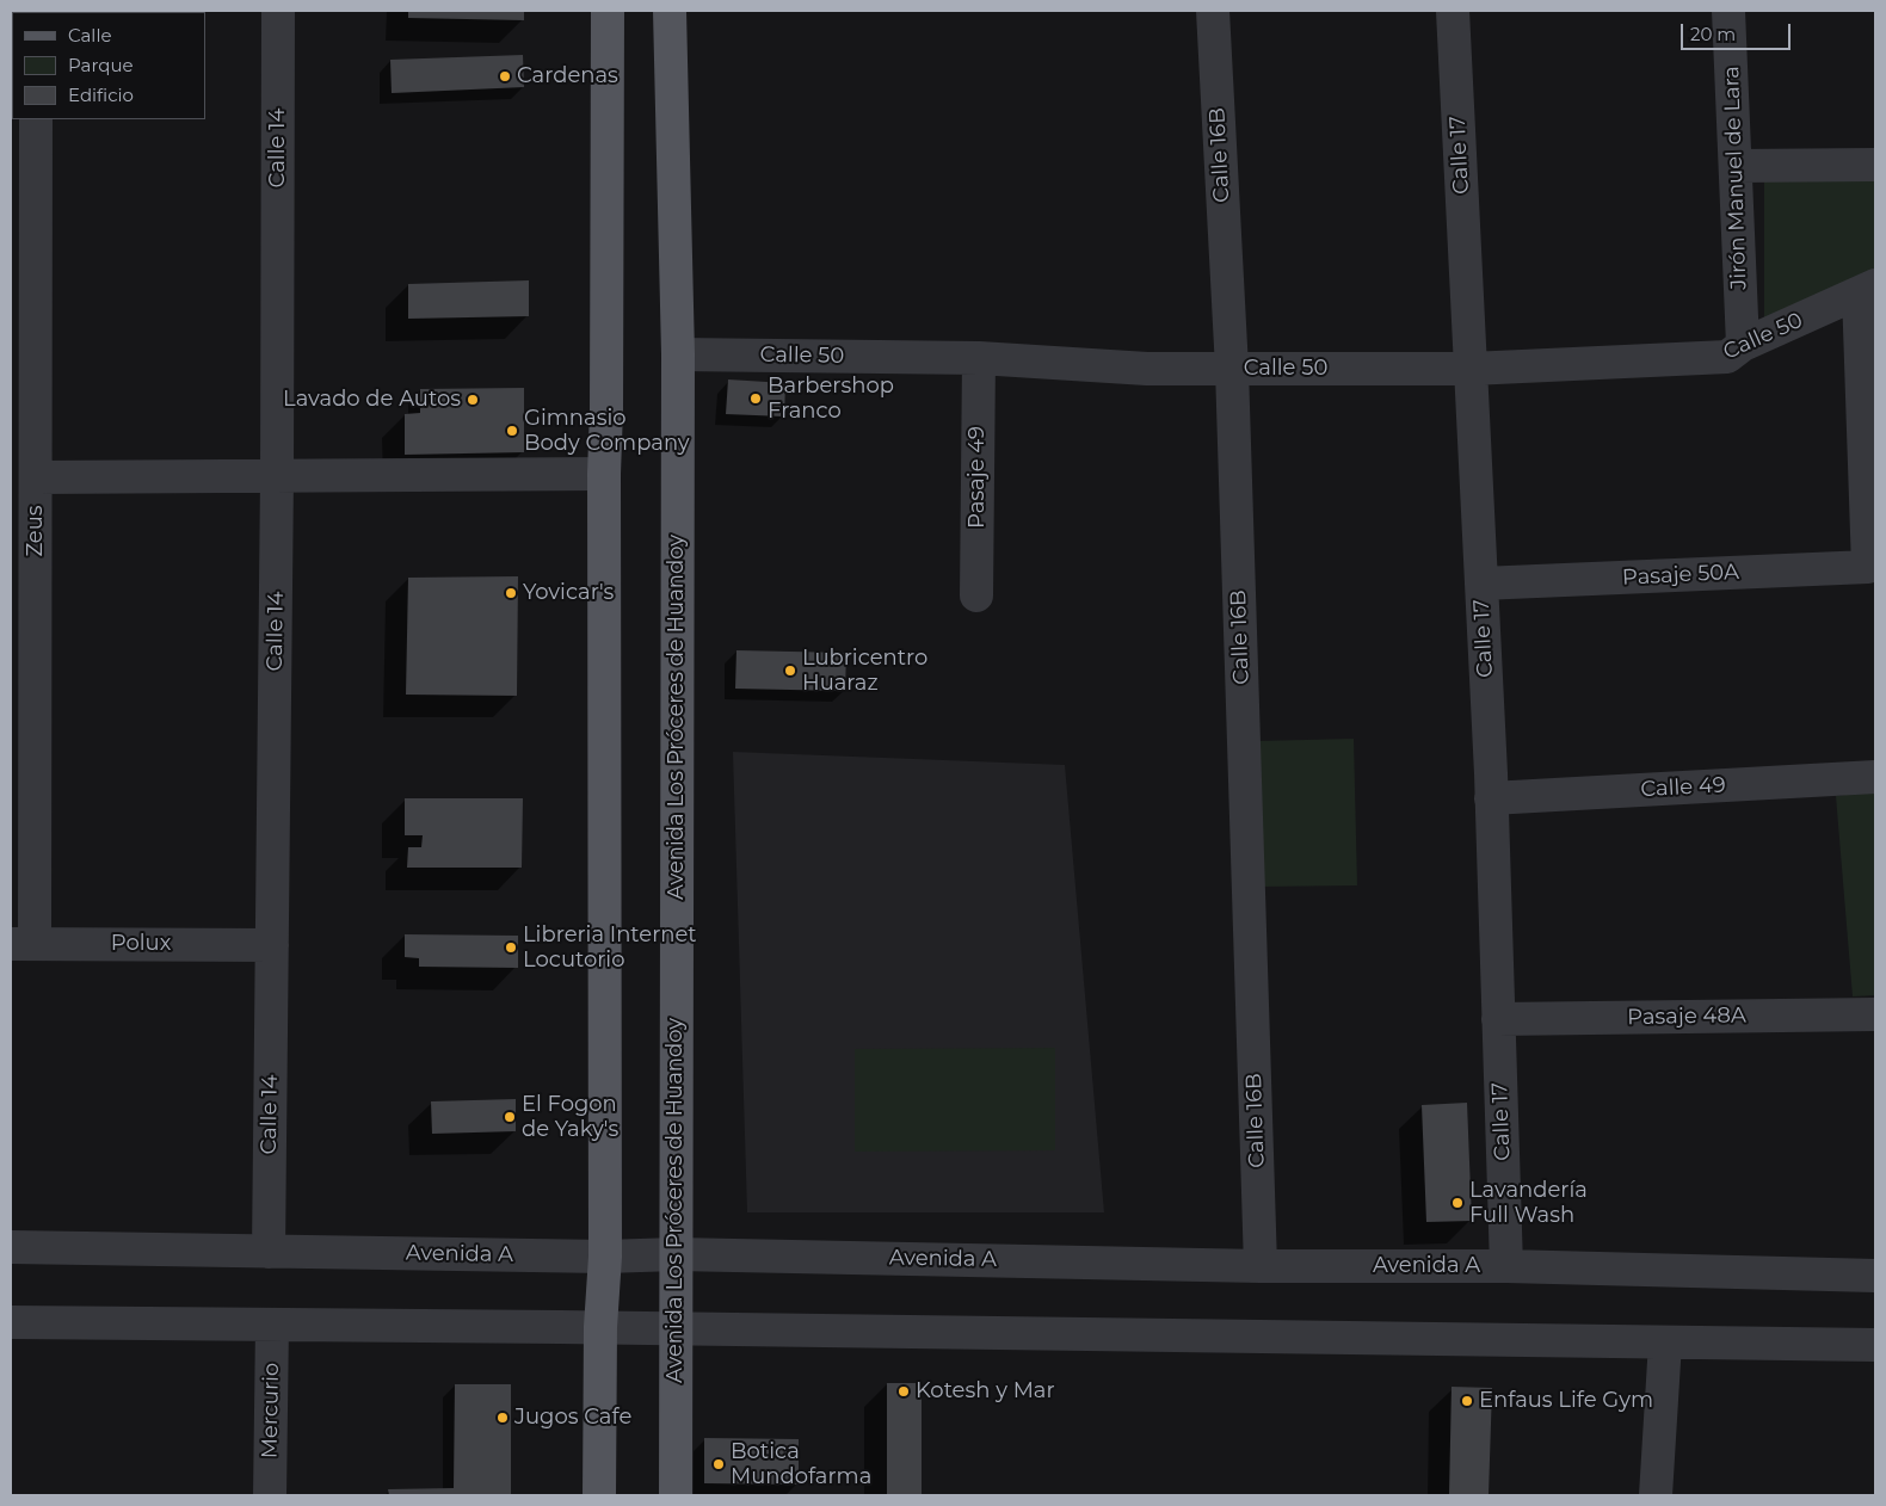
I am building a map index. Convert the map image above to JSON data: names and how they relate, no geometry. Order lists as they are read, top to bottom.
{
  "streets": {
    "main road": ["Avenida Los Próceres de Huandoy"],
    "street": [
      "Calle 14",
      "Calle 16B",
      "Calle 17",
      "Jirón Manuel de Lara",
      "Calle 50",
      "Pasaje 49",
      "Zeus",
      "Pasaje 50A",
      "Calle 49",
      "Polux",
      "Pasaje 48A",
      "Avenida A",
      "Mercurio"
    ]
  },
  "crossings": [
    ["Calle 14", "Polux"],
    ["Calle 14", "Avenida A"],
    ["Calle 16B", "Calle 50"],
    ["Calle 16B", "Avenida A"],
    ["Calle 17", "Calle 50"],
    ["Calle 17", "Pasaje 50A"],
    ["Calle 17", "Calle 49"],
    ["Calle 17", "Pasaje 48A"],
    ["Calle 17", "Avenida A"],
    ["Jirón Manuel de Lara", "Calle 50"],
    ["Calle 50", "Pasaje 49"],
    ["Calle 50", "Avenida Los Próceres de Huandoy"],
    ["Zeus", "Polux"],
    ["Avenida Los Próceres de Huandoy", "Avenida A"]
  ],
  "places": [
    "Cardenas",
    "Barbershop Franco",
    "Lavado de Autos",
    "Gimnasio Body Company",
    "Yovicar's",
    "Lubricentro Huaraz",
    "Libreria Internet Locutorio",
    "El Fogon de Yaky's",
    "Lavandería Full Wash",
    "Kotesh y Mar",
    "Enfaus Life Gym",
    "Jugos Cafe",
    "Botica Mundofarma"
  ],
  "legend": ["Calle", "Parque", "Edificio"],
  "scale_bar": "20 m"
}
